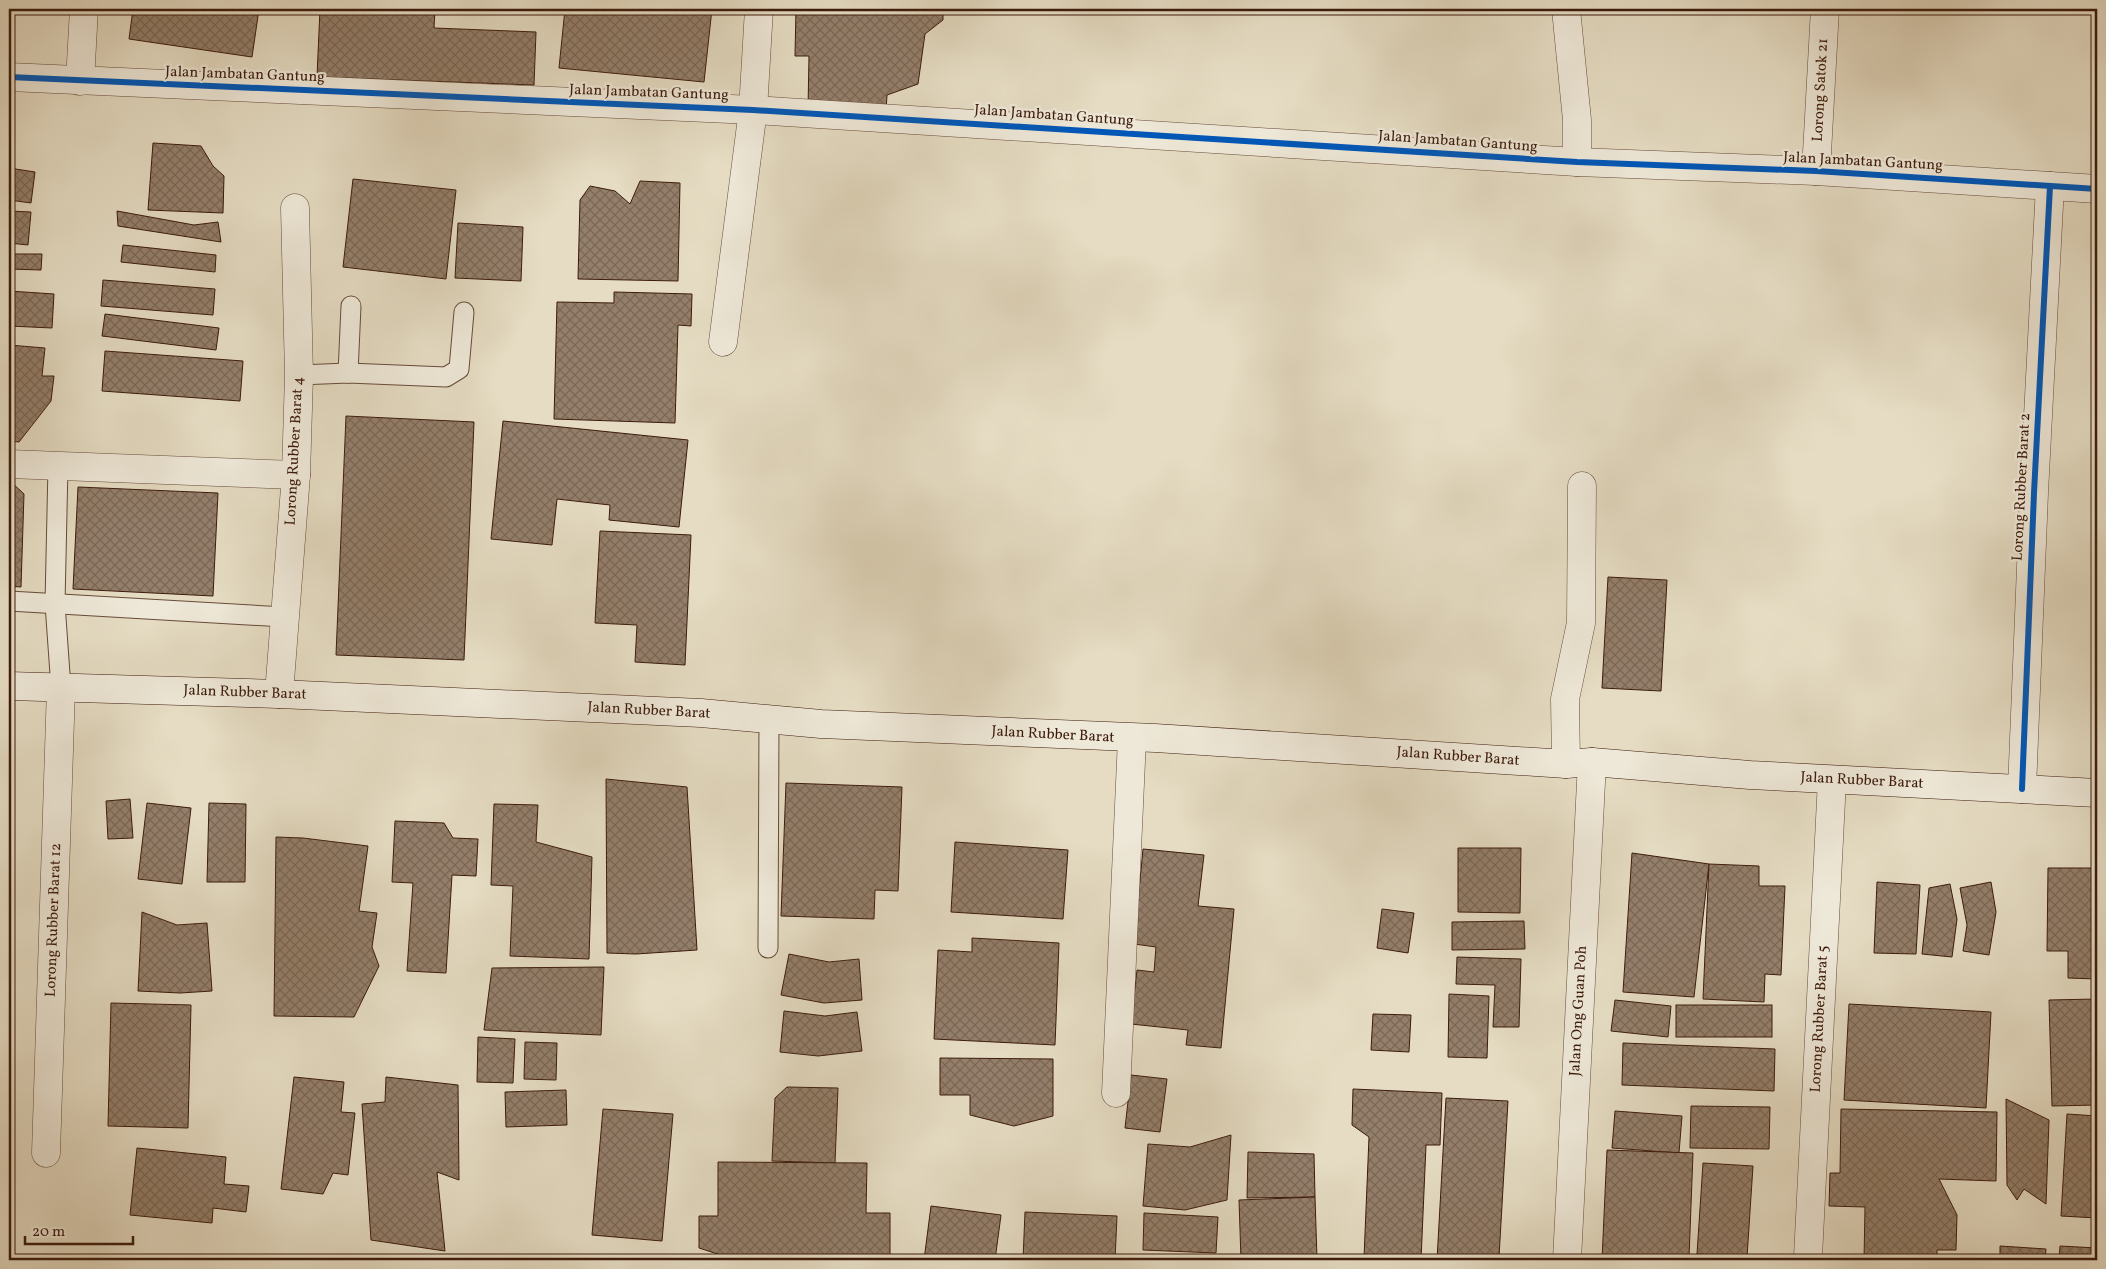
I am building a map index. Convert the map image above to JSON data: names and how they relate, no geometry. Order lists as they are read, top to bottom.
{
  "streets": {
    "street": [
      "Jalan Jambatan Gantung",
      "Lorong Satok 21",
      "Lorong Rubber Barat 4",
      "Lorong Rubber Barat 2",
      "Jalan Rubber Barat",
      "Lorong Rubber Barat 12",
      "Jalan Ong Guan Poh",
      "Lorong Rubber Barat 5"
    ]
  },
  "crossings": [
    ["Jalan Jambatan Gantung", "Lorong Satok 21"],
    ["Jalan Jambatan Gantung", "Lorong Rubber Barat 2"],
    ["Lorong Rubber Barat 4", "Jalan Rubber Barat"],
    ["Lorong Rubber Barat 2", "Jalan Rubber Barat"],
    ["Jalan Rubber Barat", "Lorong Rubber Barat 12"],
    ["Jalan Rubber Barat", "Jalan Ong Guan Poh"],
    ["Jalan Rubber Barat", "Lorong Rubber Barat 5"]
  ],
  "scale_bar": "20 m"
}
